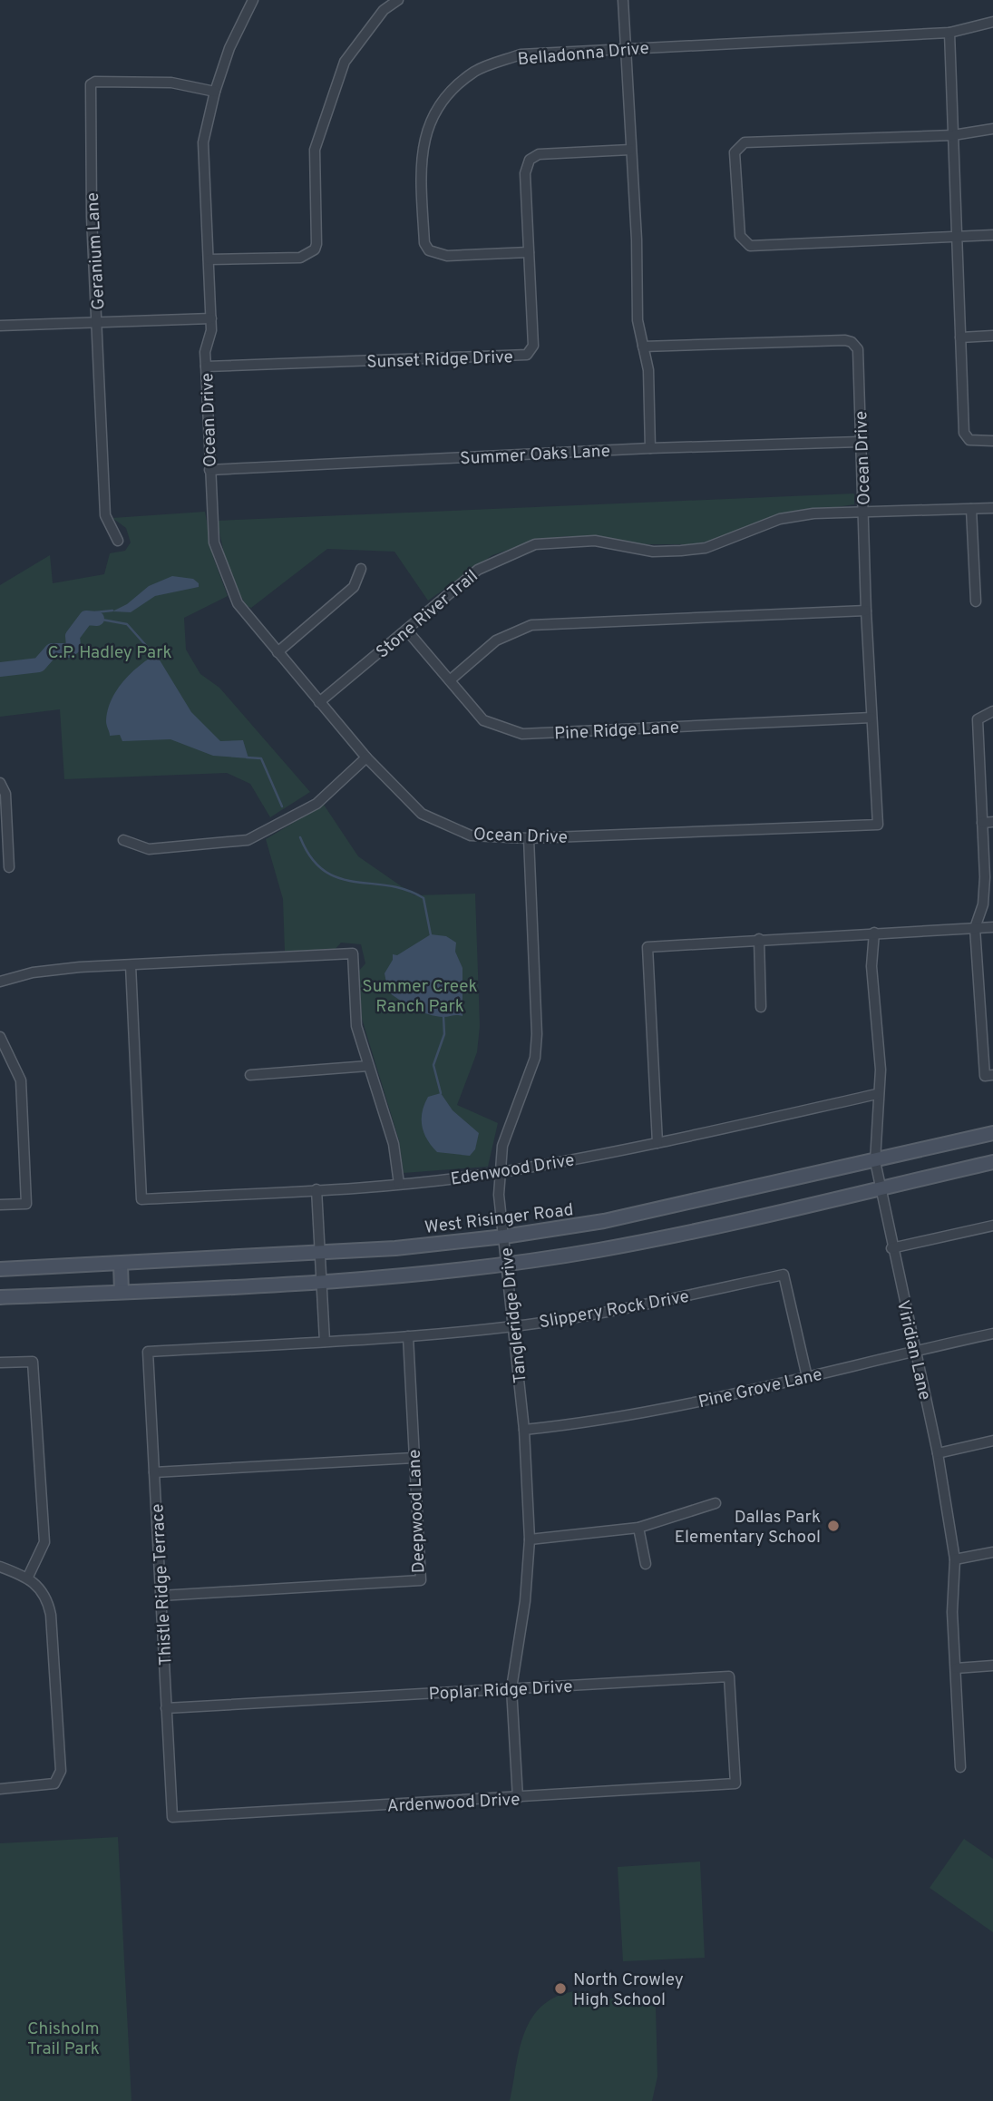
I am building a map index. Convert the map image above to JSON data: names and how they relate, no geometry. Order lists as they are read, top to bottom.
{
  "streets": {
    "main road": ["West Risinger Road"],
    "street": [
      "Belladonna Drive",
      "Geranium Lane",
      "Sunset Ridge Drive",
      "Ocean Drive",
      "Summer Oaks Lane",
      "Stone River Trail",
      "Pine Ridge Lane",
      "Edenwood Drive",
      "Slippery Rock Drive",
      "Tangleridge Drive",
      "Viridian Lane",
      "Pine Grove Lane",
      "Deepwood Lane",
      "Thistle Ridge Terrace",
      "Poplar Ridge Drive",
      "Ardenwood Drive"
    ]
  },
  "crossings": [
    ["Belladonna Drive", "Sunset Ridge Drive"],
    ["Geranium Lane", "Ocean Drive"],
    ["Sunset Ridge Drive", "Ocean Drive"],
    ["Ocean Drive", "Summer Oaks Lane"],
    ["Ocean Drive", "Stone River Trail"],
    ["Ocean Drive", "Pine Ridge Lane"],
    ["Ocean Drive", "Tangleridge Drive"],
    ["Stone River Trail", "Pine Ridge Lane"],
    ["Edenwood Drive", "Tangleridge Drive"],
    ["Edenwood Drive", "Viridian Lane"],
    ["West Risinger Road", "Tangleridge Drive"],
    ["West Risinger Road", "Viridian Lane"],
    ["Slippery Rock Drive", "Tangleridge Drive"],
    ["Slippery Rock Drive", "Pine Grove Lane"],
    ["Slippery Rock Drive", "Deepwood Lane"],
    ["Slippery Rock Drive", "Thistle Ridge Terrace"],
    ["Tangleridge Drive", "Pine Grove Lane"],
    ["Tangleridge Drive", "Poplar Ridge Drive"],
    ["Tangleridge Drive", "Ardenwood Drive"],
    ["Viridian Lane", "Pine Grove Lane"],
    ["Deepwood Lane", "Thistle Ridge Terrace"],
    ["Thistle Ridge Terrace", "Poplar Ridge Drive"],
    ["Thistle Ridge Terrace", "Ardenwood Drive"],
    ["Poplar Ridge Drive", "Ardenwood Drive"]
  ],
  "parks": ["C.P. Hadley Park", "Summer Creek Ranch Park", "Chisholm Trail Park"],
  "places": ["Dallas Park Elementary School", "North Crowley High School"]
}
